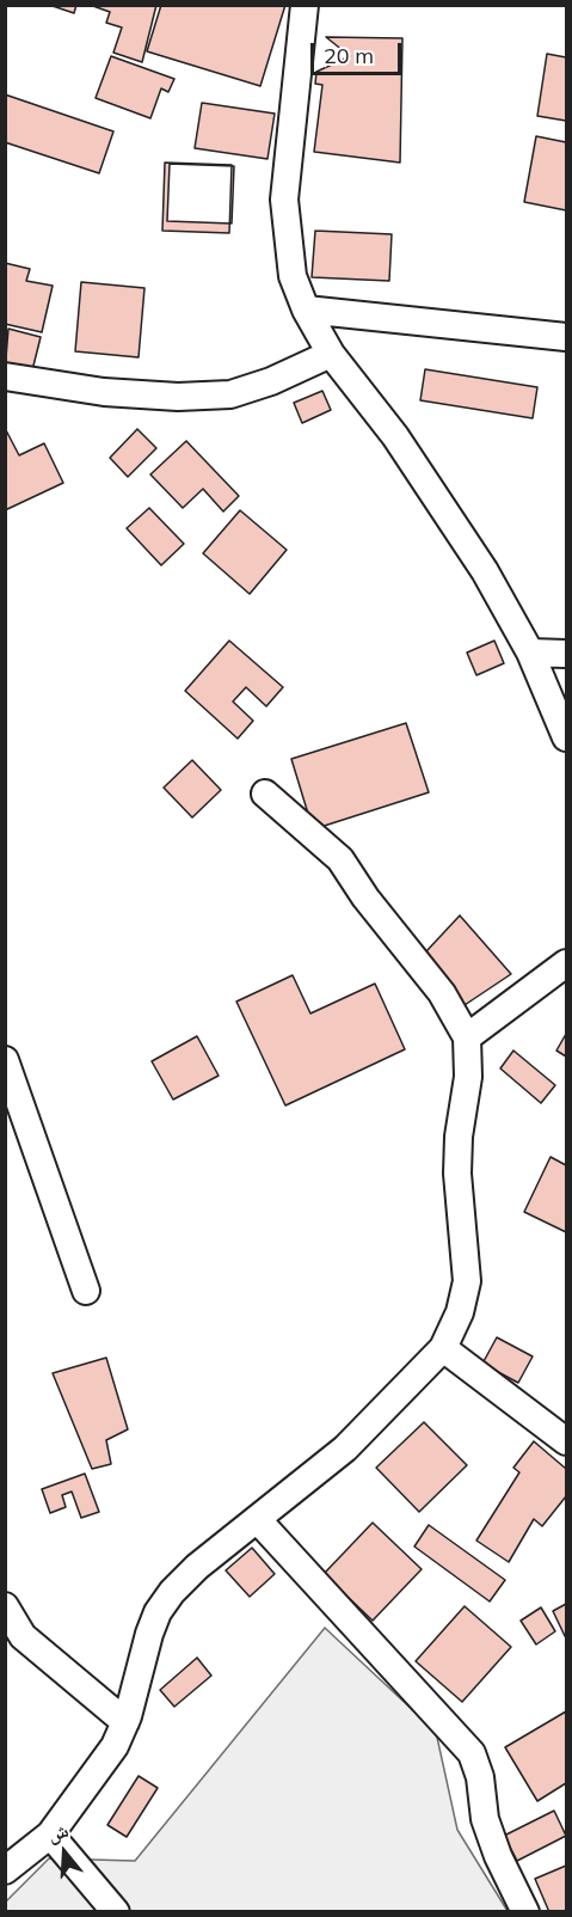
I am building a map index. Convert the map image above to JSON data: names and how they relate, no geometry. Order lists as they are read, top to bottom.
{
  "scale_bar": "20 m",
  "north": "top"
}
